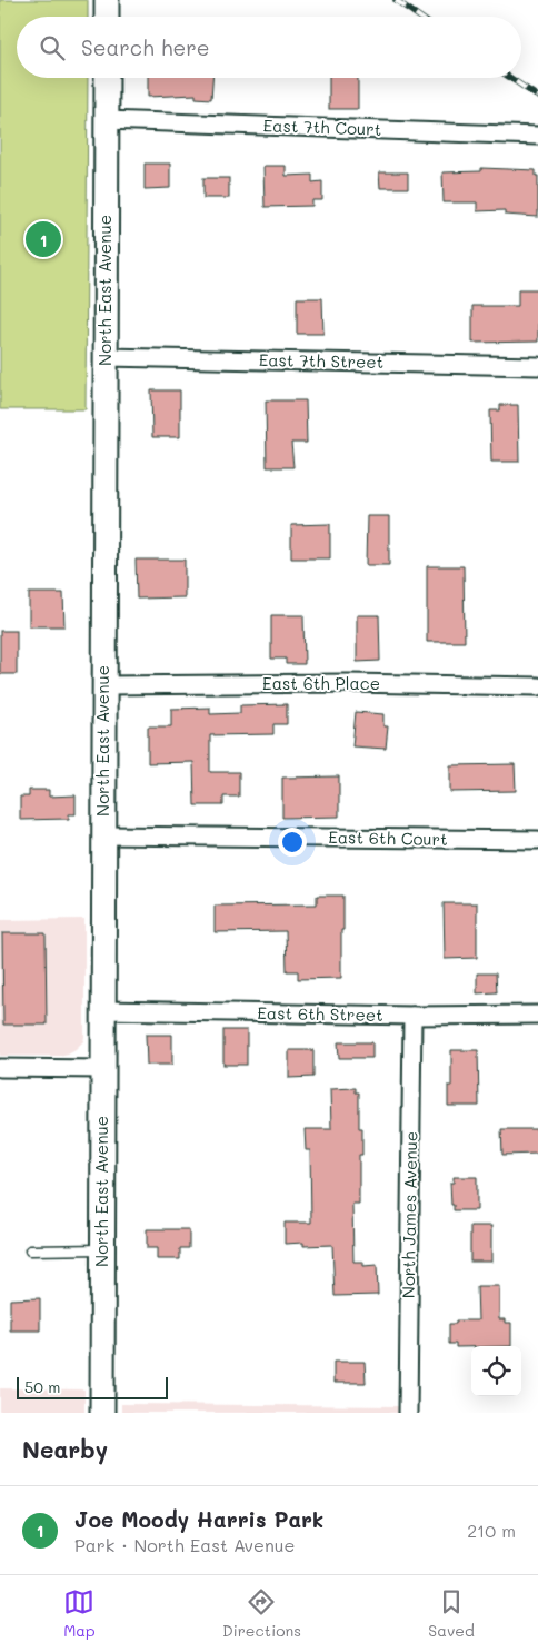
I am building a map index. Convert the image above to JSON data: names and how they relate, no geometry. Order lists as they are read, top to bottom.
{
  "streets": {
    "main road": ["North East Avenue"],
    "street": [
      "East 7th Court",
      "East 7th Street",
      "East 6th Place",
      "East 6th Court",
      "East 6th Street",
      "North James Avenue"
    ]
  },
  "crossings": [
    ["East 7th Court", "North East Avenue"],
    ["North East Avenue", "East 7th Street"],
    ["North East Avenue", "East 6th Place"],
    ["North East Avenue", "East 6th Court"],
    ["North East Avenue", "East 6th Street"],
    ["East 6th Street", "North James Avenue"]
  ],
  "scale_bar": "50 m",
  "page": {
    "search": "Search here",
    "pins": "1",
    "scale": "50 m",
    "heading": "Nearby",
    "list": [
      {
        "mark": "1",
        "name": "Joe Moody Harris Park",
        "note": "Park · North East Avenue",
        "value": "210 m"
      }
    ],
    "nav": ["Map", "Directions", "Saved"]
  }
}
